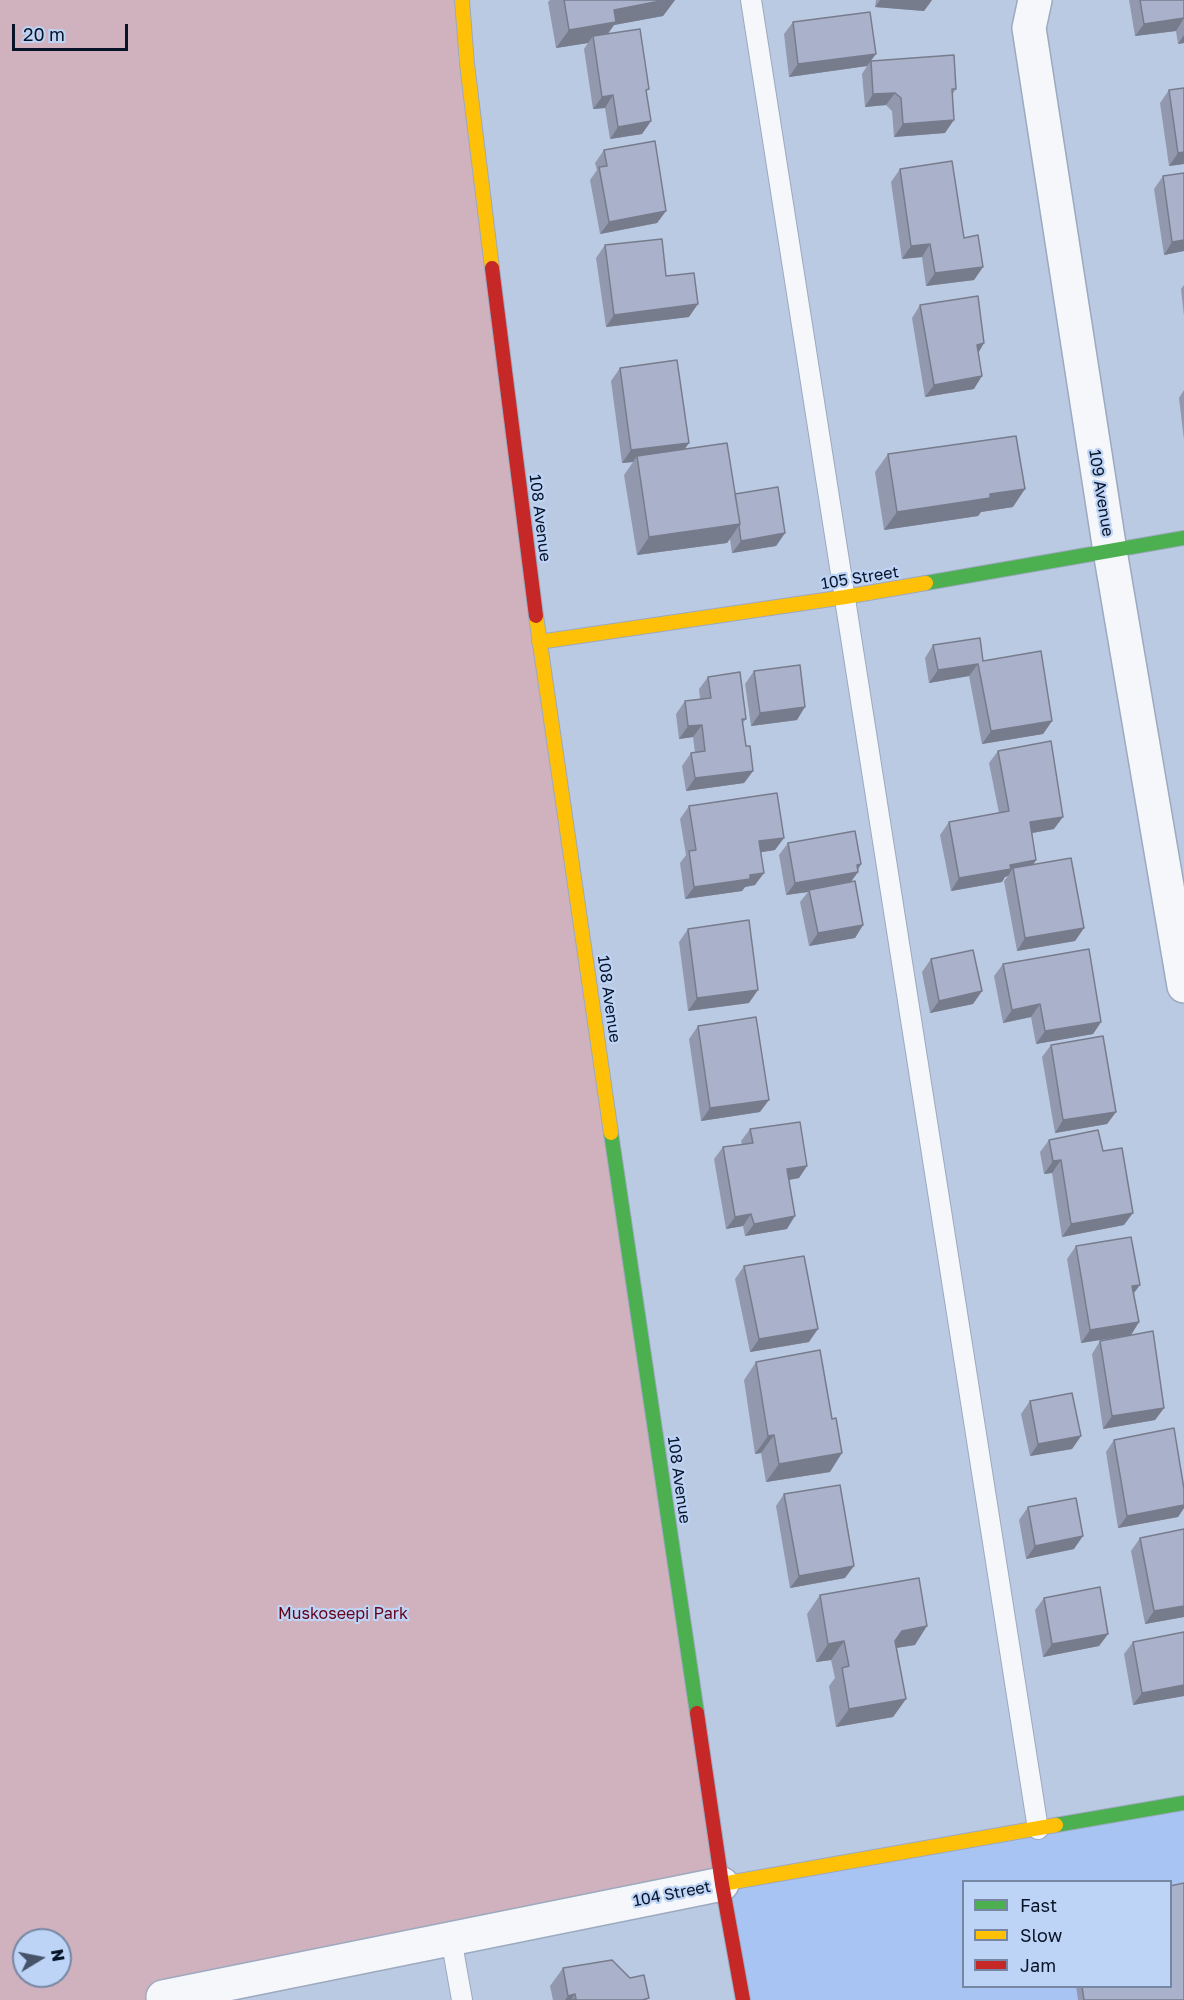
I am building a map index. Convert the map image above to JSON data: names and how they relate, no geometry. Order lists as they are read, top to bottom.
{
  "streets": {
    "street": [
      "109 Avenue",
      "108 Avenue",
      "105 Street",
      "104 Street"
    ]
  },
  "crossings": [
    ["109 Avenue", "105 Street"],
    ["108 Avenue", "105 Street"],
    ["108 Avenue", "104 Street"]
  ],
  "parks": ["Muskoseepi Park"],
  "legend": ["Fast", "Slow", "Jam"],
  "scale_bar": "20 m",
  "north": "right"
}
